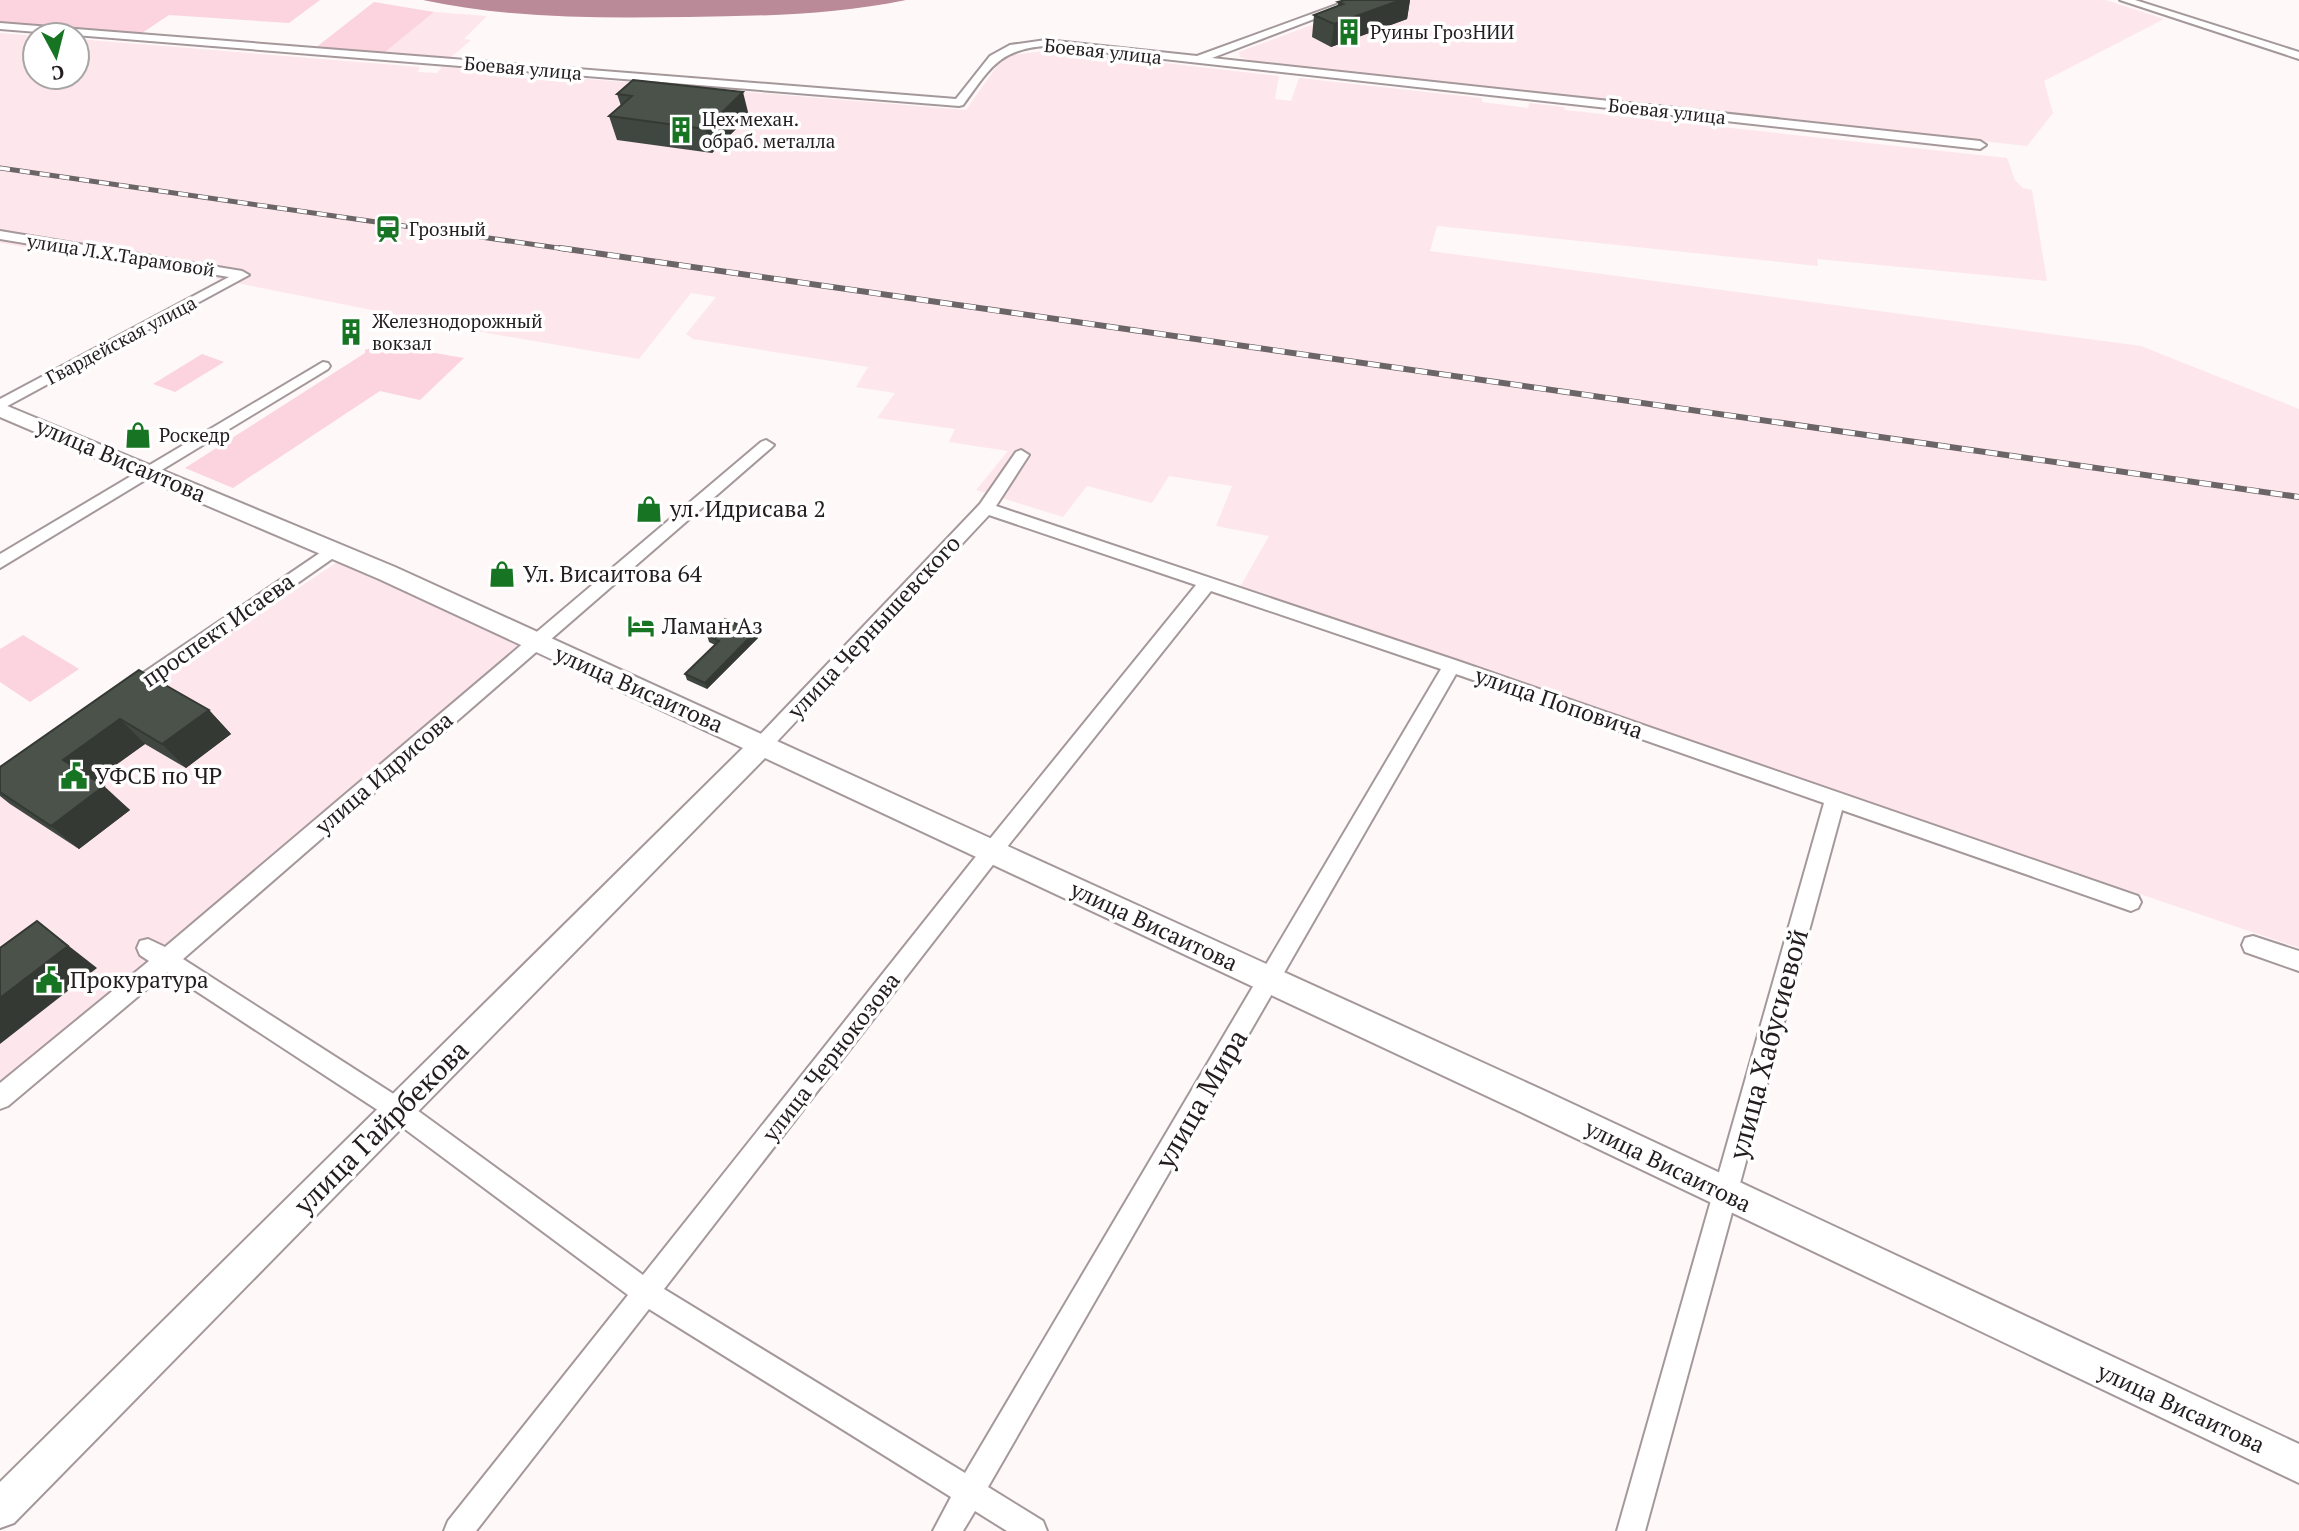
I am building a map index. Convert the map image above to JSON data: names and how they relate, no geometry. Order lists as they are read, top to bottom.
{
  "streets": {
    "main road": ["улица Висаитова", "улица Гайрбекова"],
    "street": [
      "Боевая улица",
      "улица Л.Х.Тарамовой",
      "Гвардейская улица",
      "улица Чернышевского",
      "проспект Исаева",
      "улица Поповича",
      "улица Идрисова",
      "улица Хабусиевой",
      "улица Чернокозова",
      "улица Мира"
    ]
  },
  "crossings": [
    ["улица Л.Х.Тарамовой", "Гвардейская улица"],
    ["Гвардейская улица", "улица Висаитова"],
    ["улица Висаитова", "улица Чернышевского"],
    ["улица Висаитова", "проспект Исаева"],
    ["улица Висаитова", "улица Идрисова"],
    ["улица Висаитова", "улица Хабусиевой"],
    ["улица Висаитова", "улица Чернокозова"],
    ["улица Висаитова", "улица Мира"],
    ["улица Висаитова", "улица Гайрбекова"],
    ["улица Чернышевского", "улица Поповича"],
    ["улица Чернышевского", "улица Гайрбекова"],
    ["улица Поповича", "улица Хабусиевой"],
    ["улица Поповича", "улица Чернокозова"],
    ["улица Поповича", "улица Мира"]
  ],
  "places": {
    "building": ["Руины ГрозНИИ", "Цех механ. обраб. металла", "Железнодорожный вокзал"],
    "station": ["Грозный"],
    "shop": ["Роскедр", "ул. Идрисава 2", "Ул. Висаитова 64"],
    "hotel": ["Ламан Аз"],
    "public building": ["УФСБ по ЧР", "Прокуратура"]
  },
  "north": "bottom"
}
